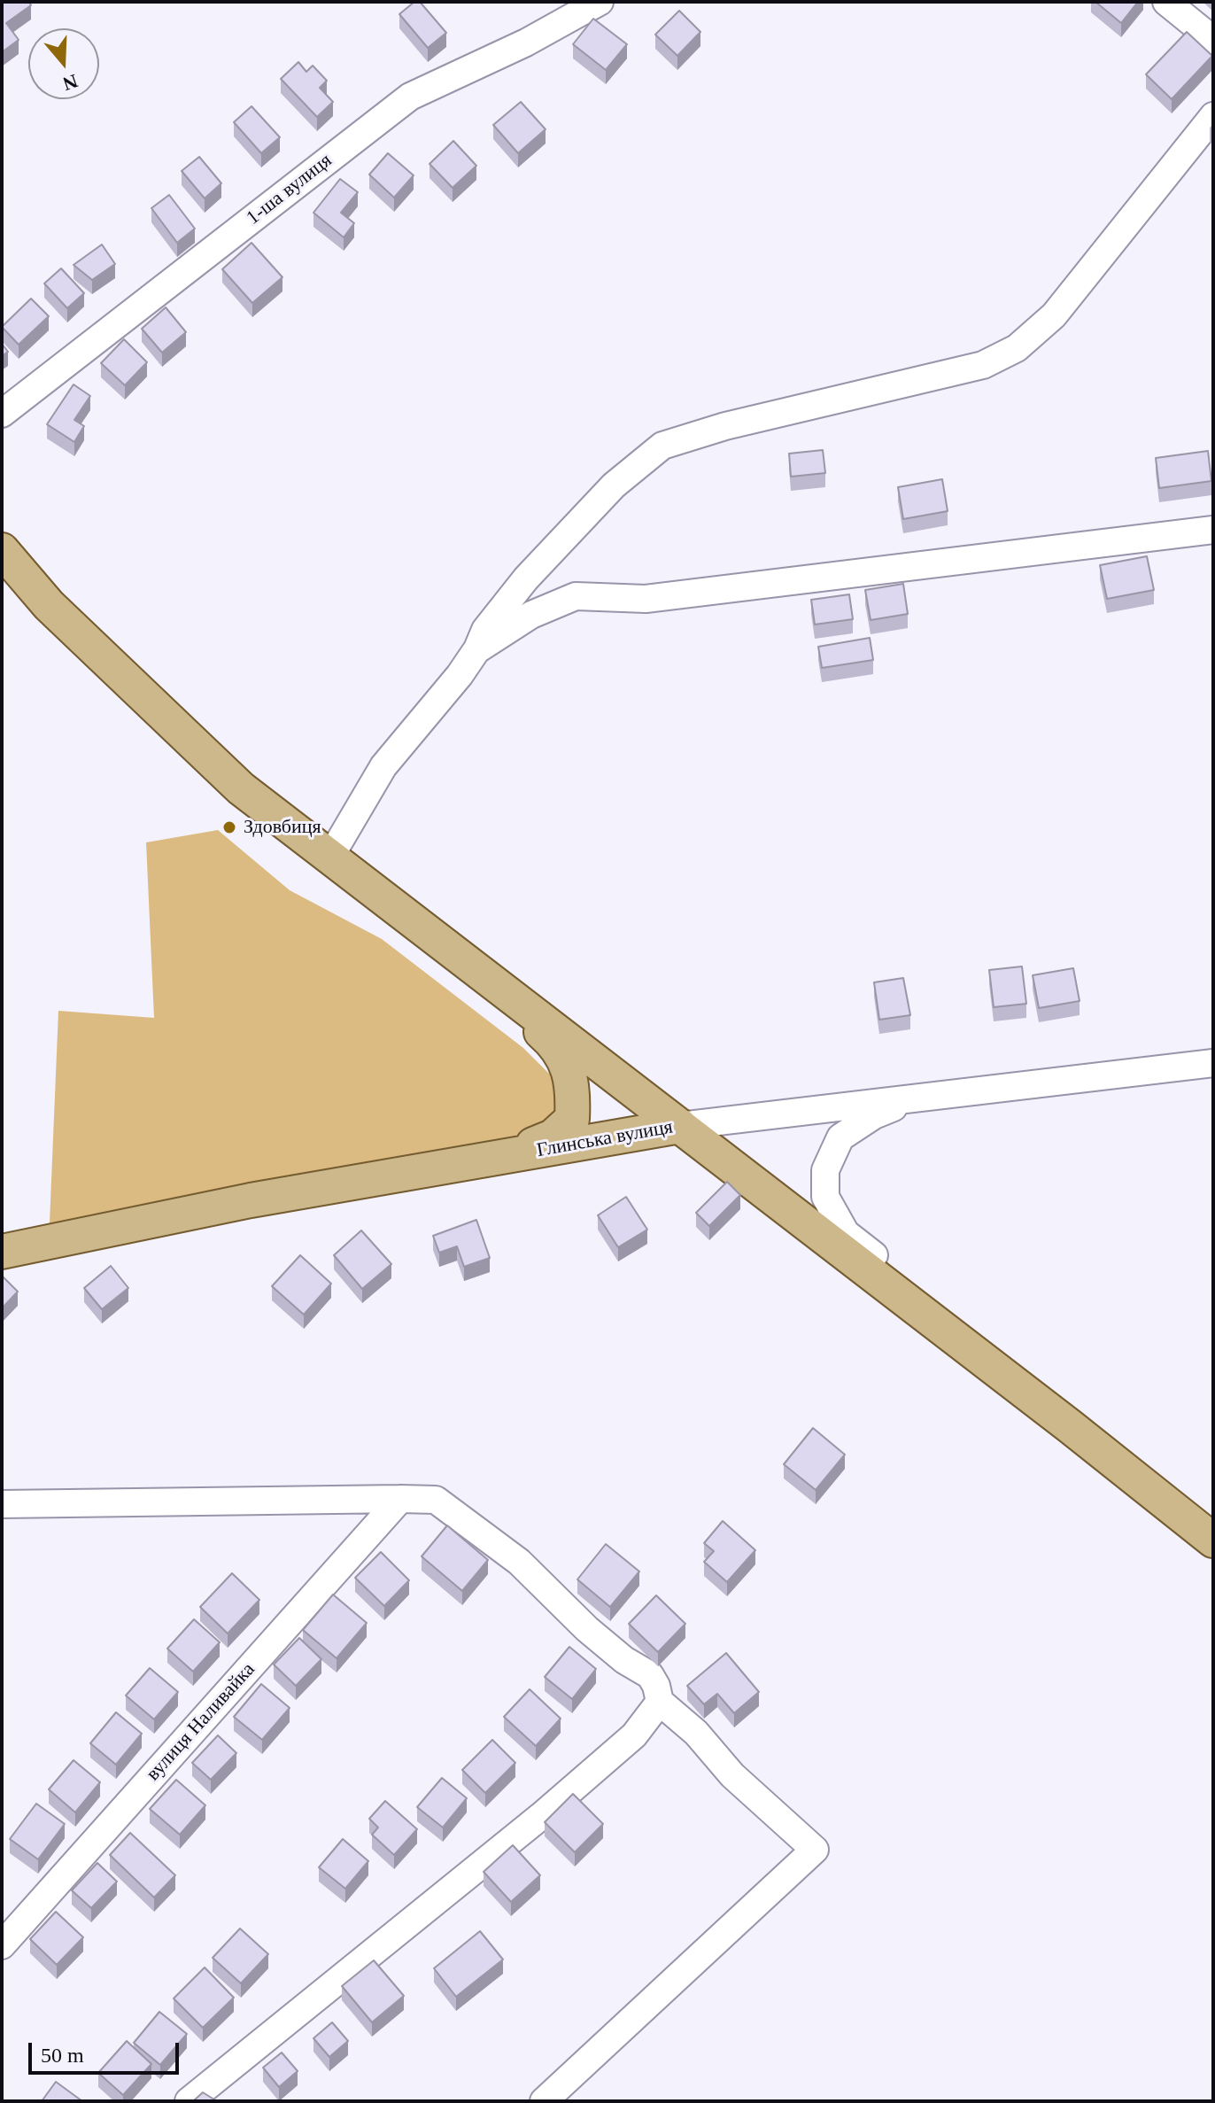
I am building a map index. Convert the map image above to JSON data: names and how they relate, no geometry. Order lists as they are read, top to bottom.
{
  "streets": {
    "main road": ["Глинська вулиця"],
    "street": ["1-ша вулиця", "вулиця Наливайка"]
  },
  "places": ["Здовбиця"],
  "scale_bar": "50 m",
  "north": "bottom"
}
